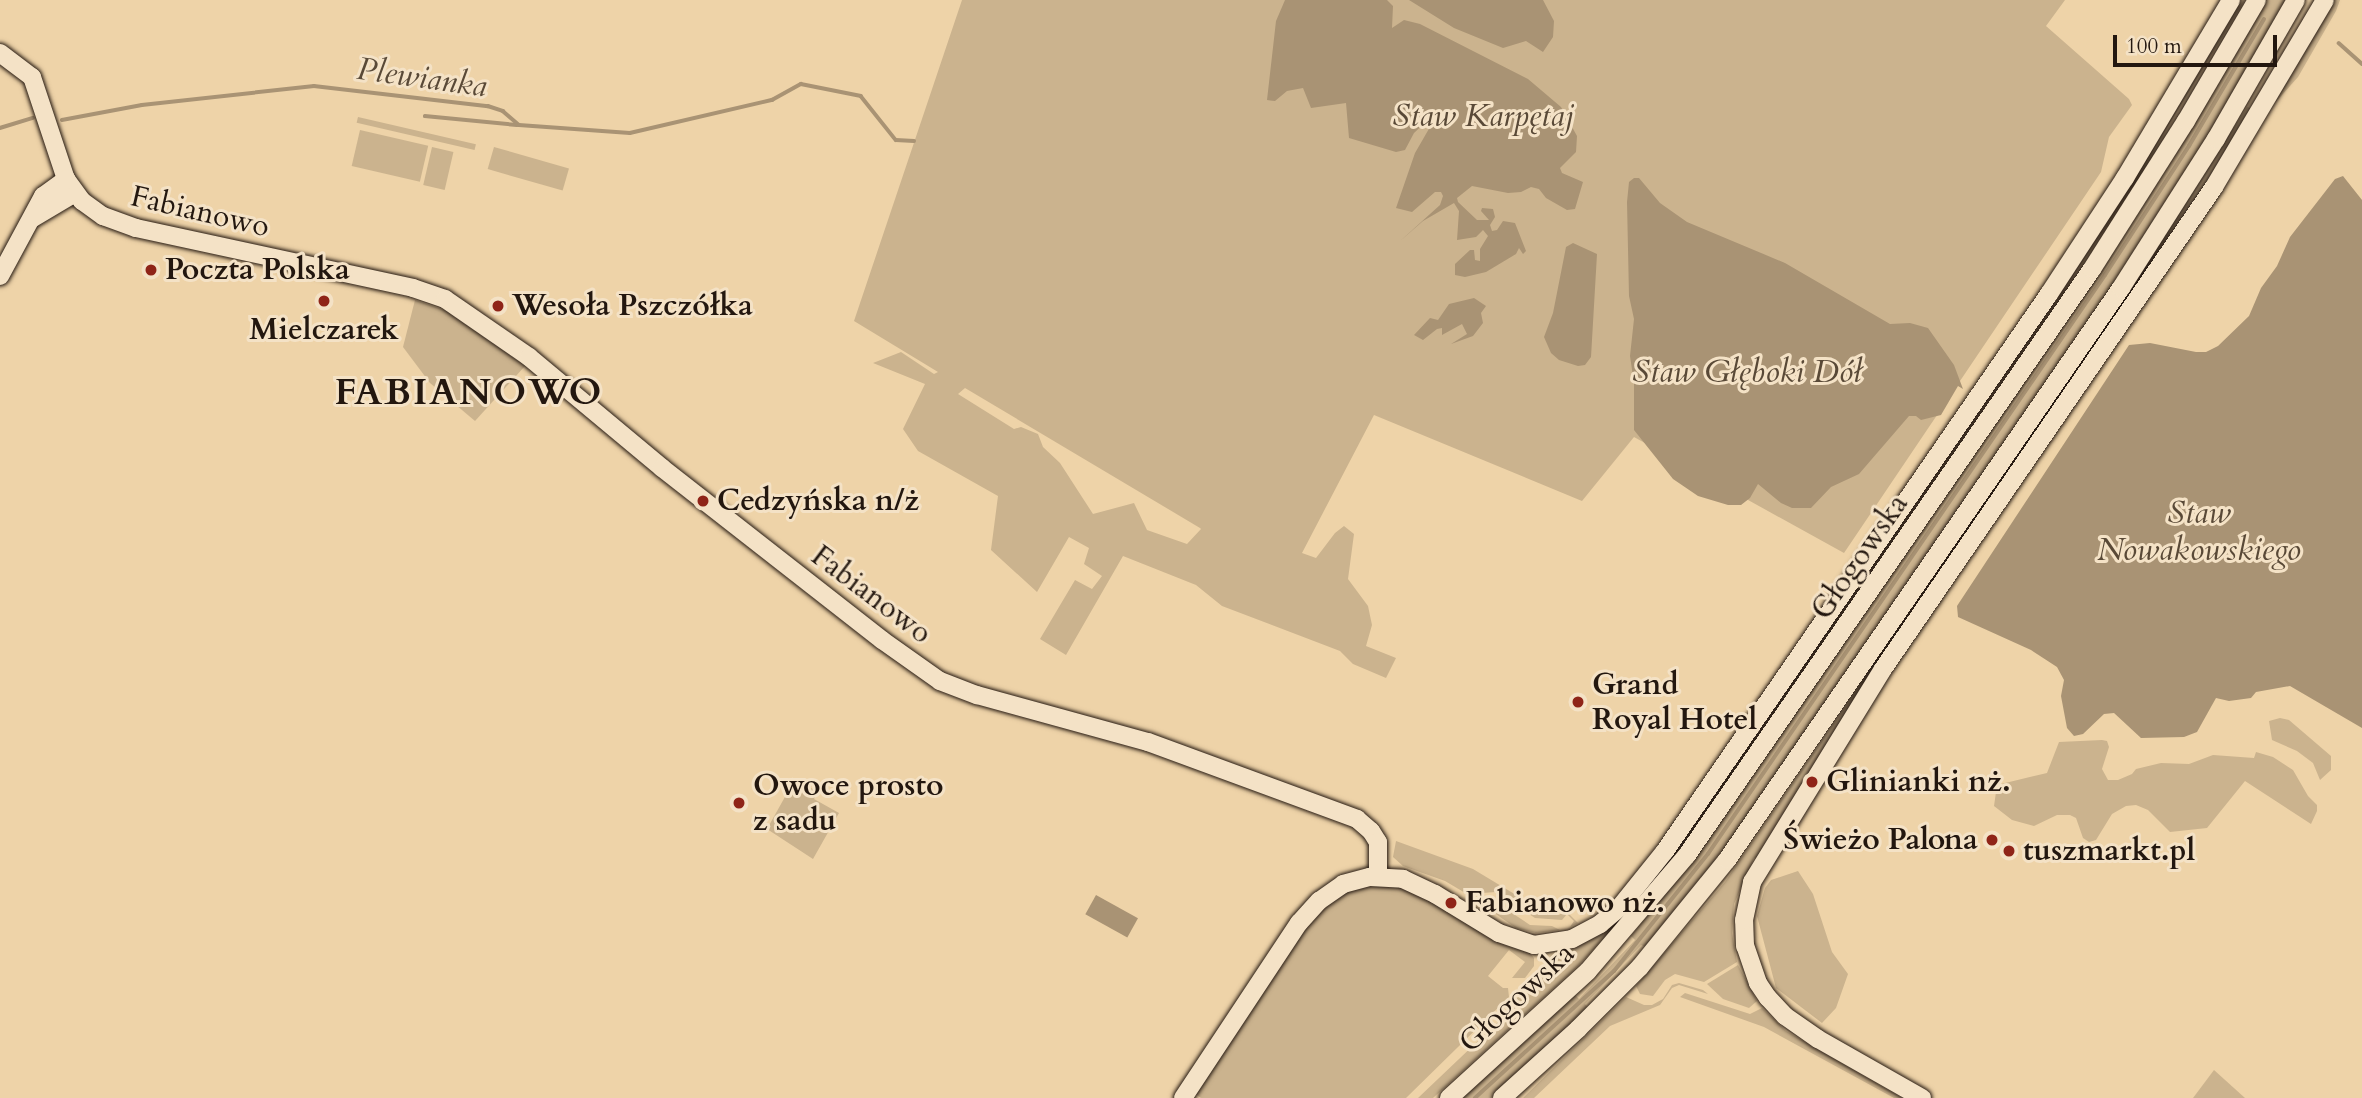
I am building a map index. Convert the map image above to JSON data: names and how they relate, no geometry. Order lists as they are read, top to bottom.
{
  "streets": {
    "street": ["Fabianowo", "Głogowska"]
  },
  "crossings": [
    ["Fabianowo", "Głogowska"]
  ],
  "districts": ["FABIANOWO"],
  "water": [
    "Plewianka",
    "Staw Karpętaj",
    "Staw Głęboki Dół",
    "Staw Nowakowskiego"
  ],
  "places": [
    "Poczta Polska",
    "Mielczarek",
    "Wesoła Pszczółka",
    "Cedzyńska n/ż",
    "Grand Royal Hotel",
    "Glinianki nż.",
    "Owoce prosto z sadu",
    "Świeżo Palona",
    "tuszmarkt.pl",
    "Fabianowo nż."
  ],
  "scale_bar": "100 m"
}
